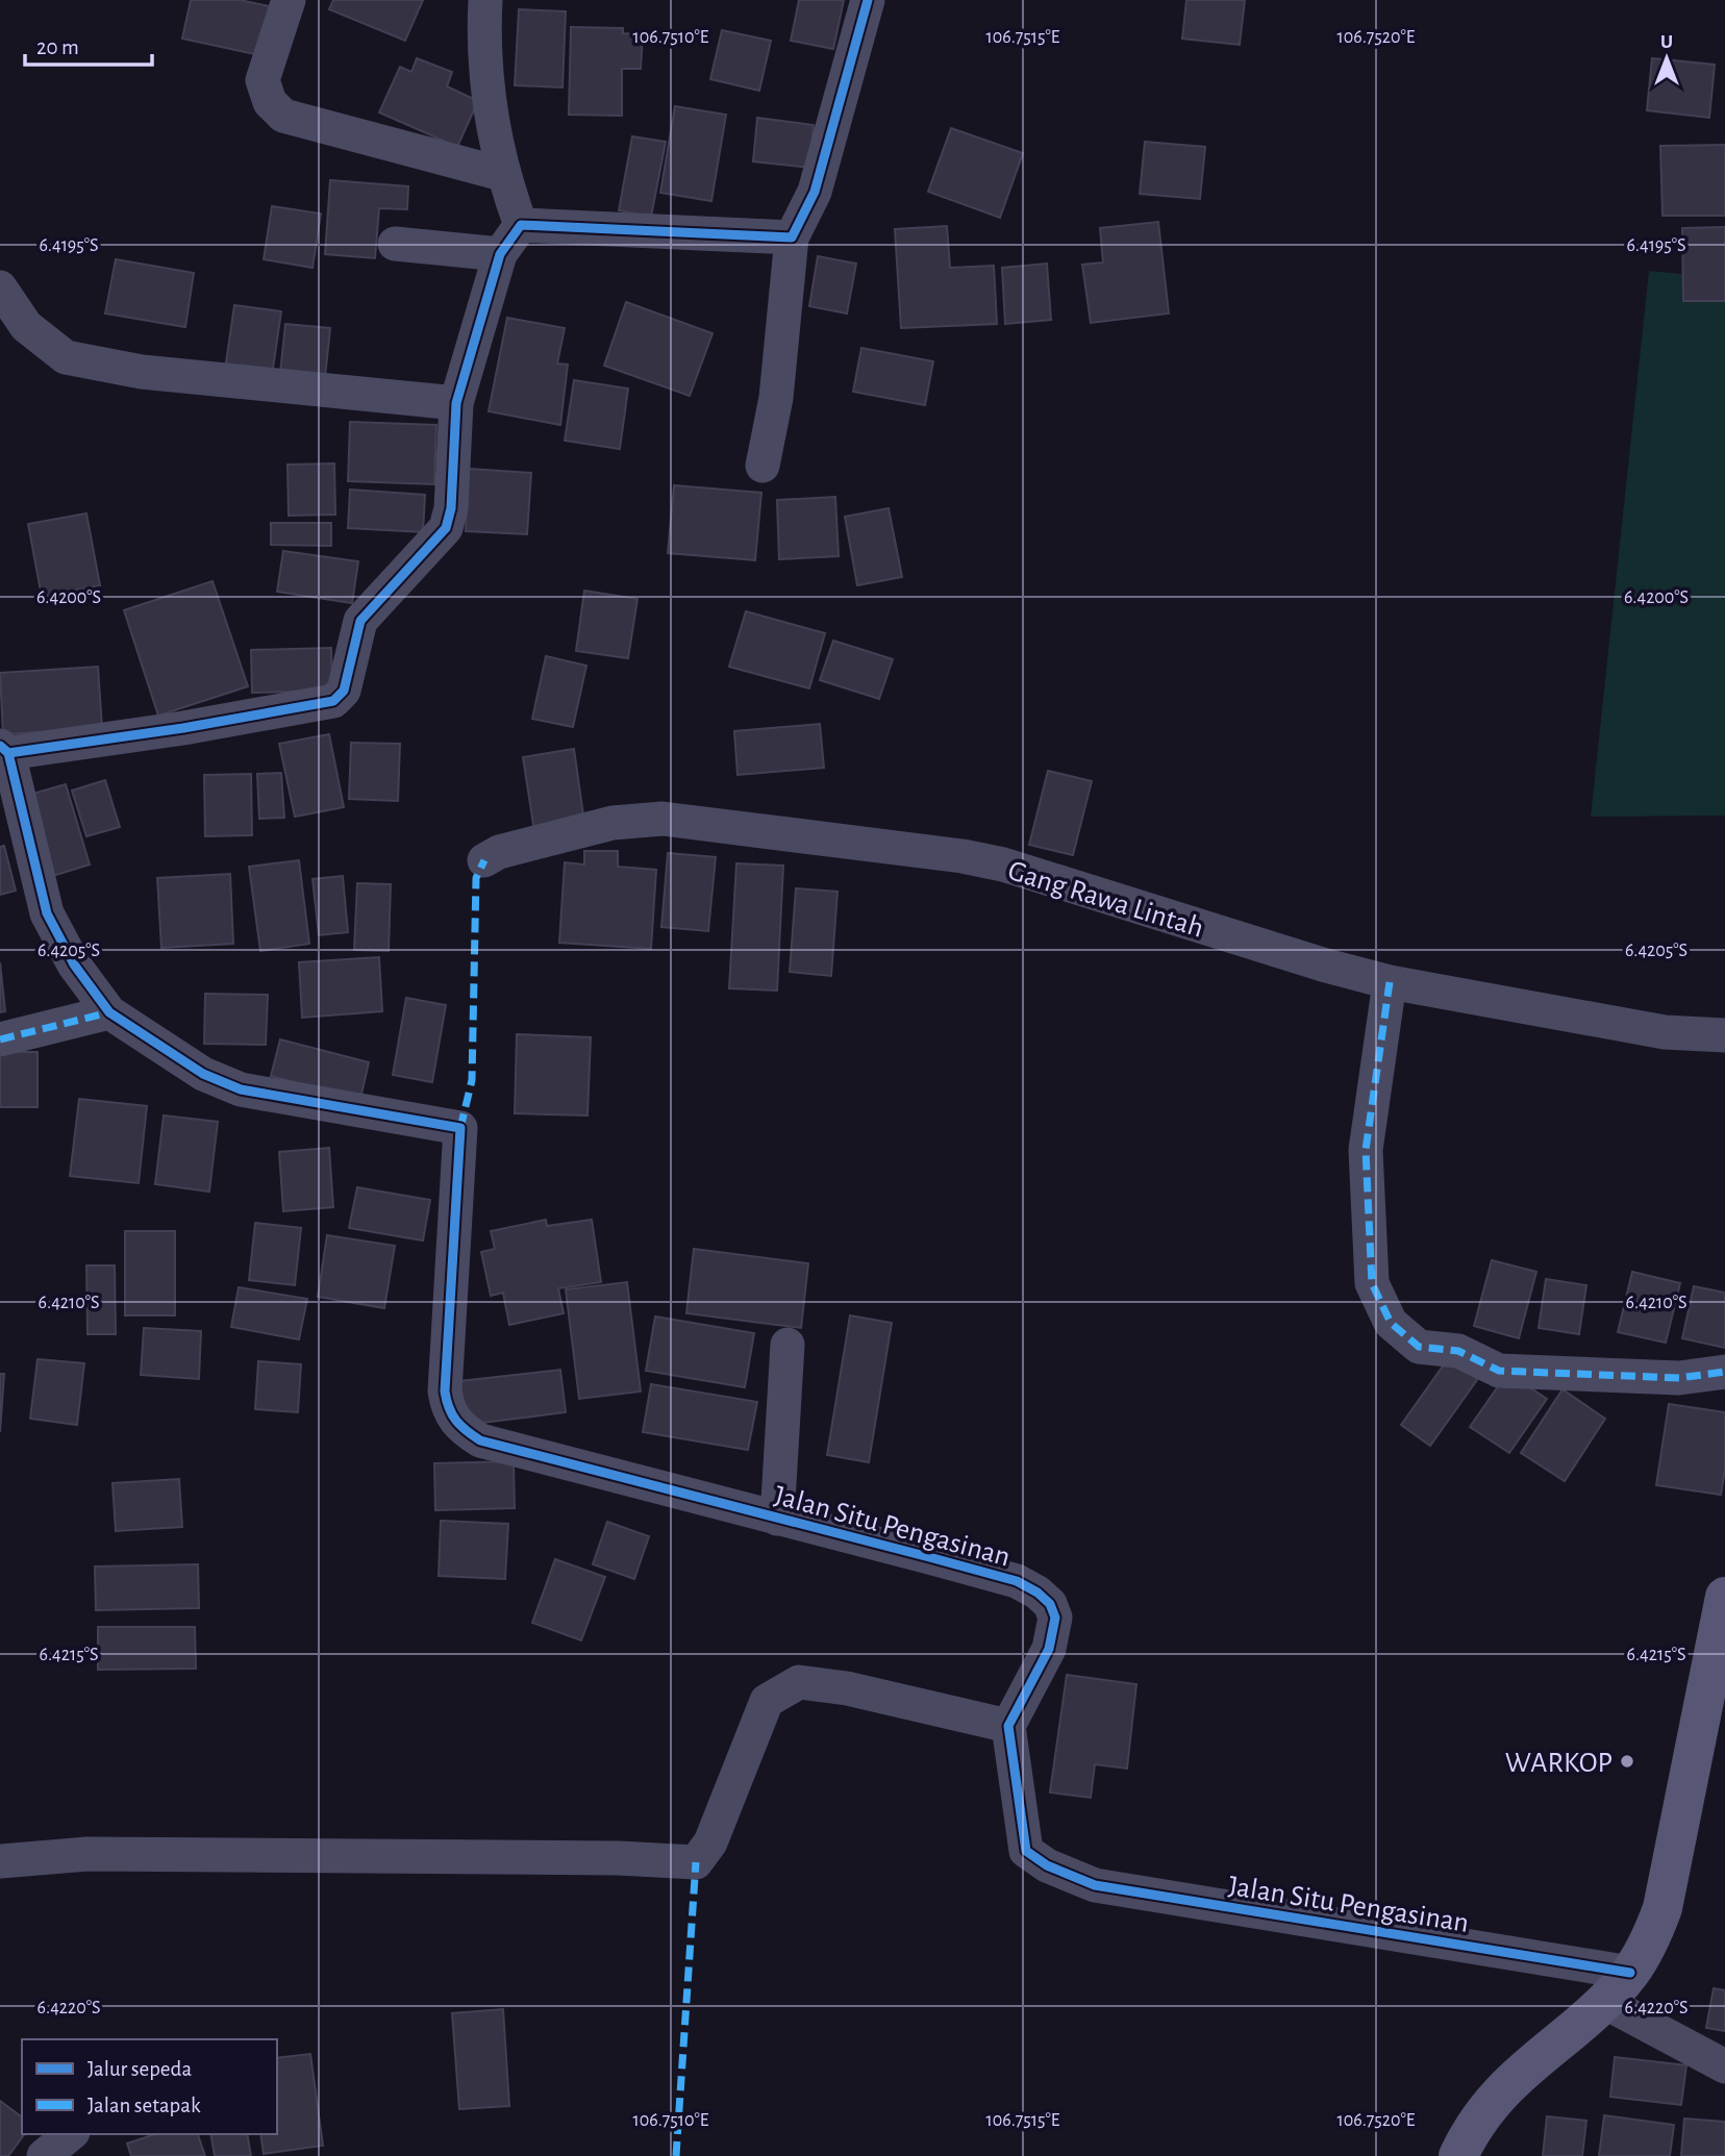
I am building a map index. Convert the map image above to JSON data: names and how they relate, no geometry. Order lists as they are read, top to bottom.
{
  "streets": {
    "street": ["Gang Rawa Lintah", "Jalan Situ Pengasinan"]
  },
  "places": ["WARKOP"],
  "legend": ["Jalur sepeda", "Jalan setapak"],
  "scale_bar": "20 m",
  "north": "top",
  "coordinates": [
    "106.7510°E",
    "106.7515°E",
    "106.7520°E",
    "6.4195°S",
    "6.4200°S",
    "6.4205°S",
    "6.4210°S",
    "6.4215°S",
    "6.4220°S"
  ]
}
